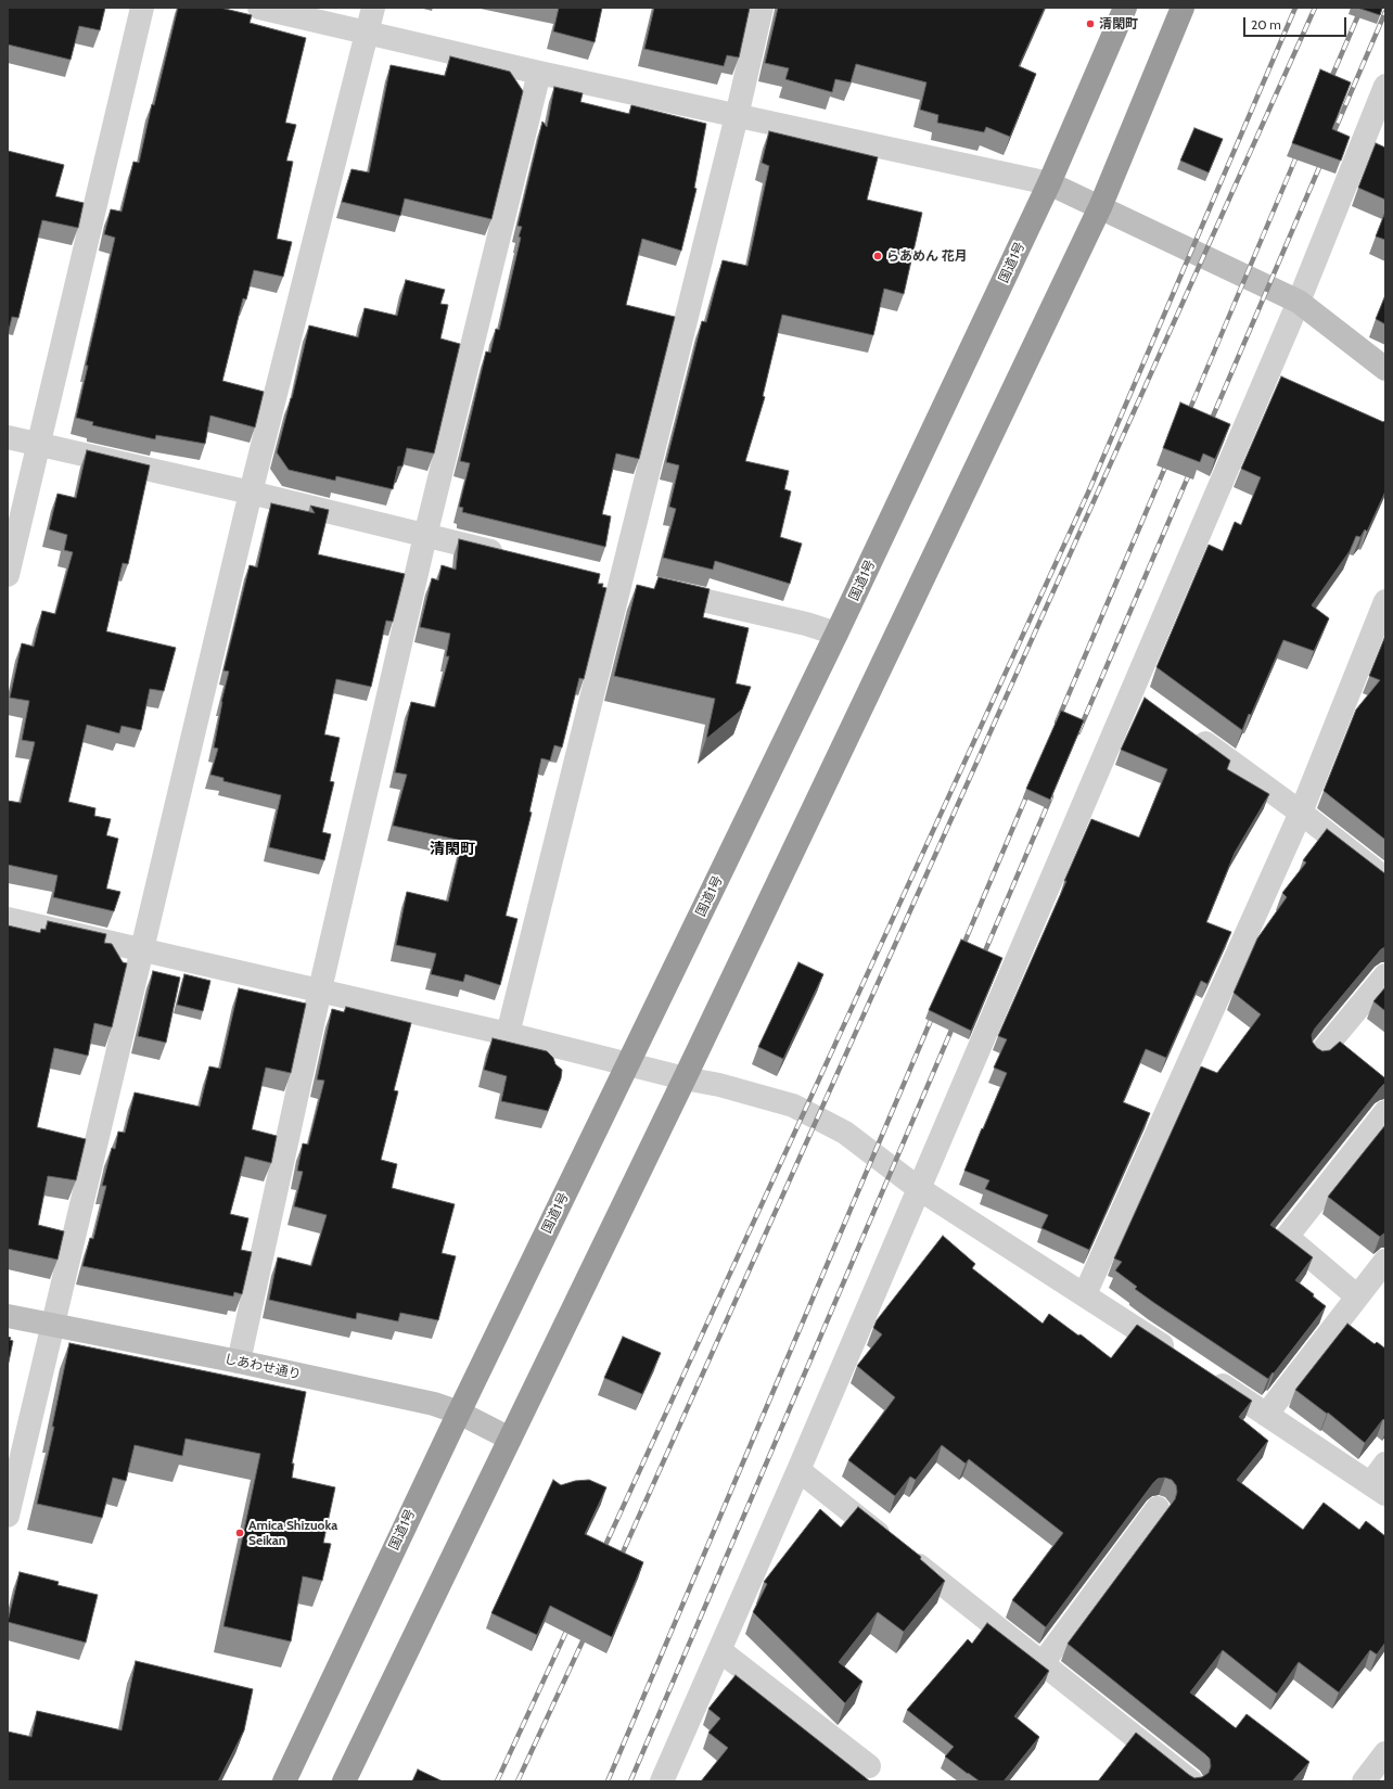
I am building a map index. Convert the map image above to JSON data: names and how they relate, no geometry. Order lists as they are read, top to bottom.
{
  "streets": {
    "highway": ["国道1号"],
    "street": ["しあわせ通り"]
  },
  "crossings": [
    ["国道1号", "しあわせ通り"]
  ],
  "districts": ["清閑町"],
  "places": ["清閑町", "らあめん 花月", "Amica Shizuoka Seikan"],
  "scale_bar": "20 m"
}
